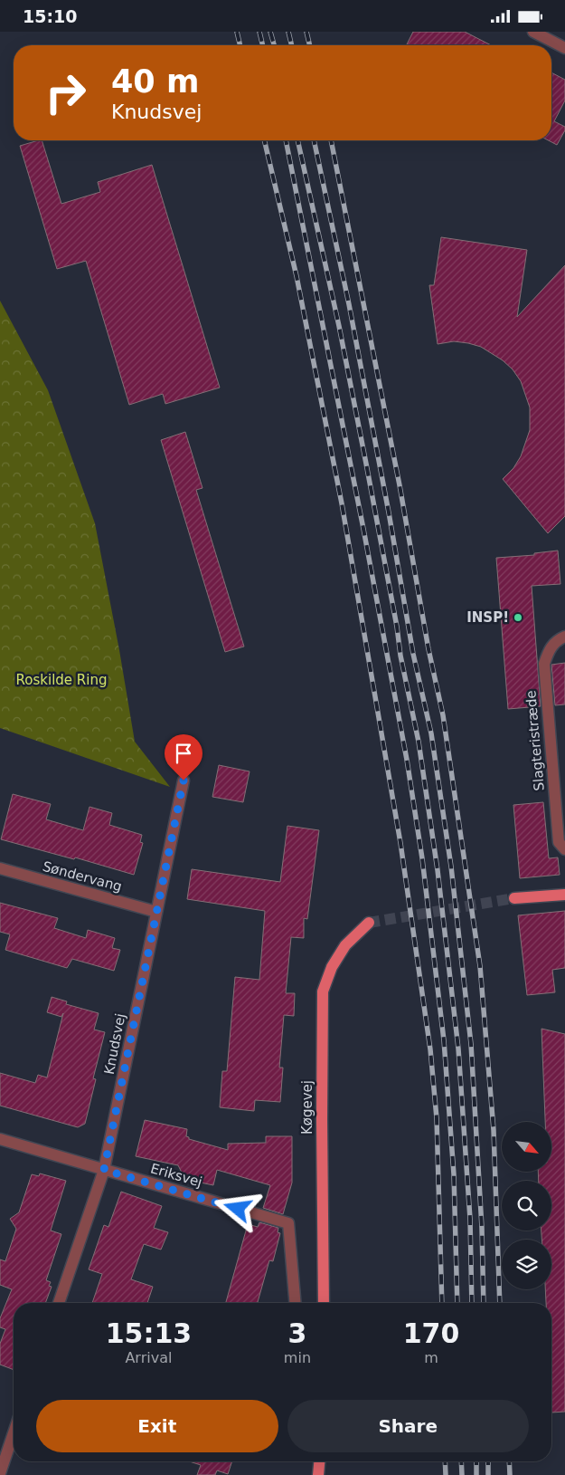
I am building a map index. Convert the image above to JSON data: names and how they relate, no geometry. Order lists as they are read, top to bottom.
{
  "streets": {
    "main road": ["Køgevej"],
    "street": [
      "Slagteristræde",
      "Søndervang",
      "Knudsvej",
      "Eriksvej"
    ]
  },
  "crossings": [
    ["Søndervang", "Knudsvej"],
    ["Knudsvej", "Eriksvej"]
  ],
  "parks": ["Roskilde Ring"],
  "places": ["INSP!"],
  "north": "bottom right",
  "page": {
    "status": "15:10",
    "turn": ["40 m", "Knudsvej"],
    "eta": [
      "15:13",
      "Arrival",
      "3",
      "min",
      "170",
      "m"
    ],
    "buttons": ["Exit", "Share"]
  }
}
